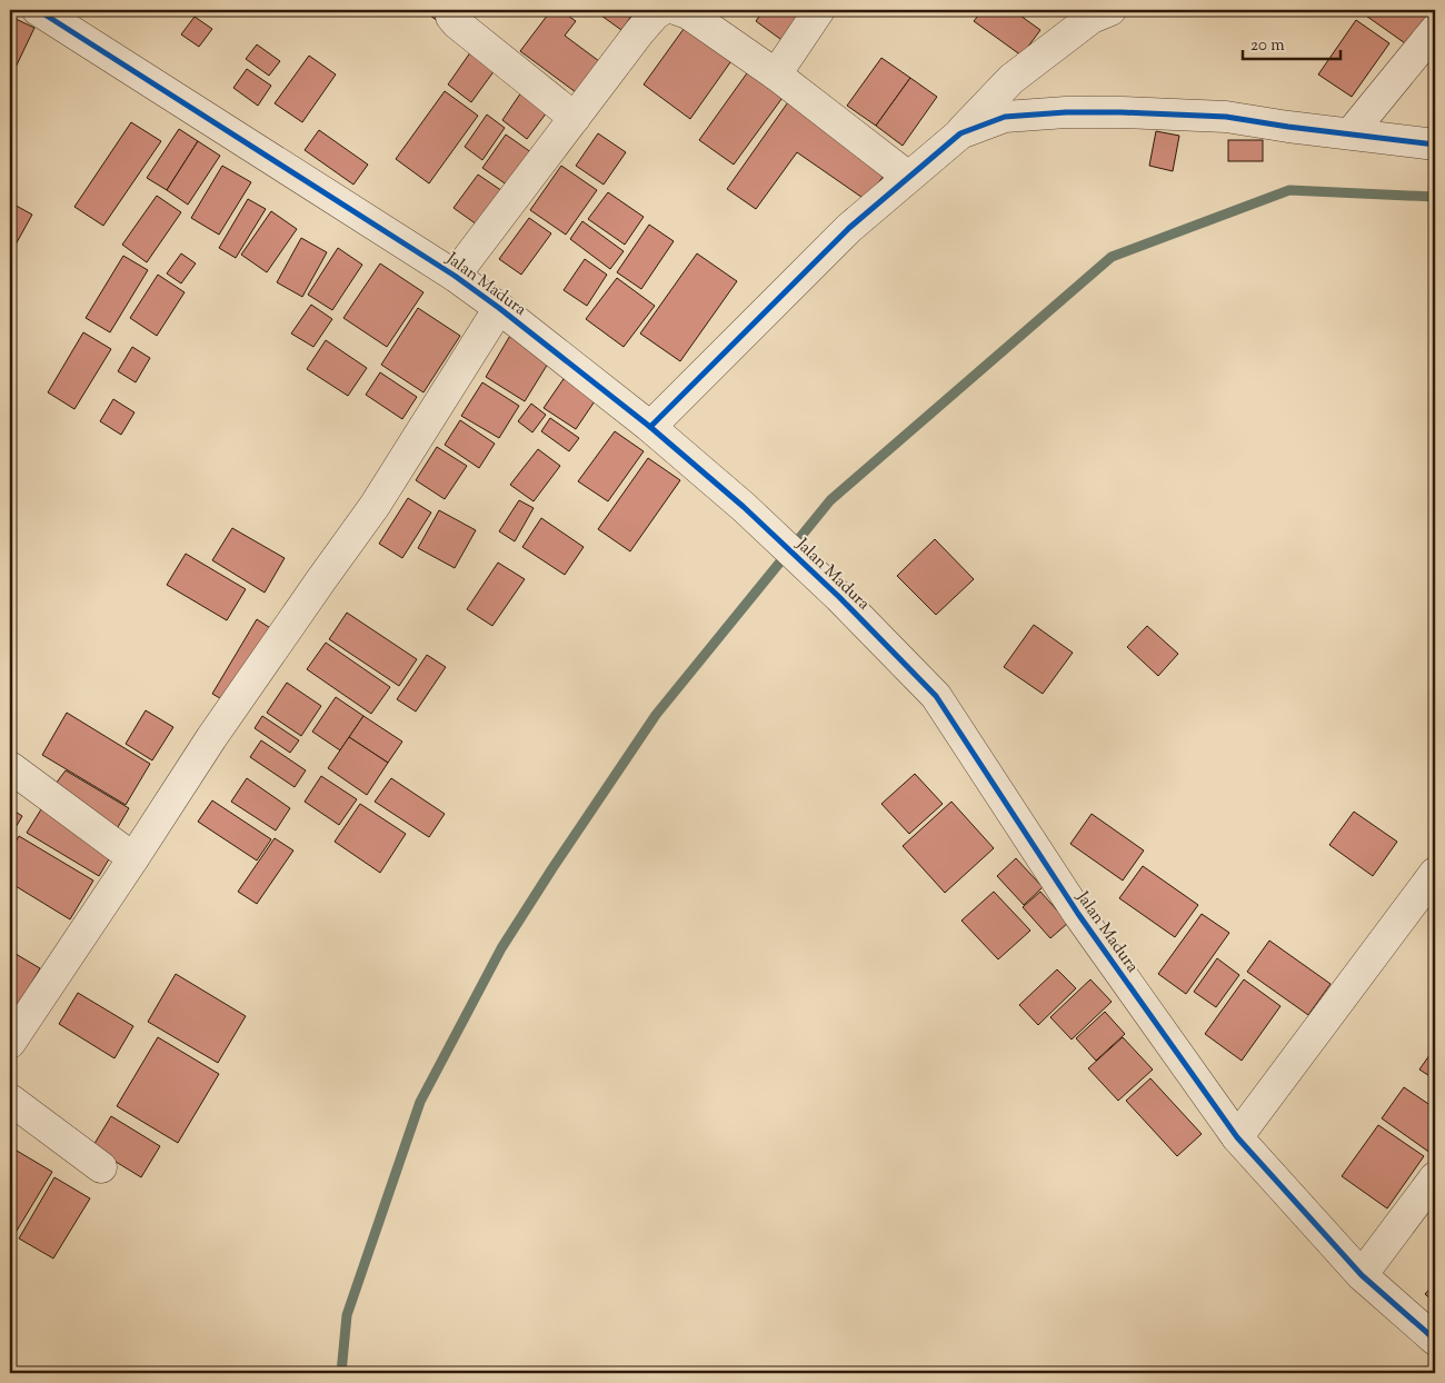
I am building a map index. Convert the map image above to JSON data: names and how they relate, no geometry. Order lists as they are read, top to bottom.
{
  "streets": {
    "street": ["Jalan Madura"]
  },
  "scale_bar": "20 m"
}
